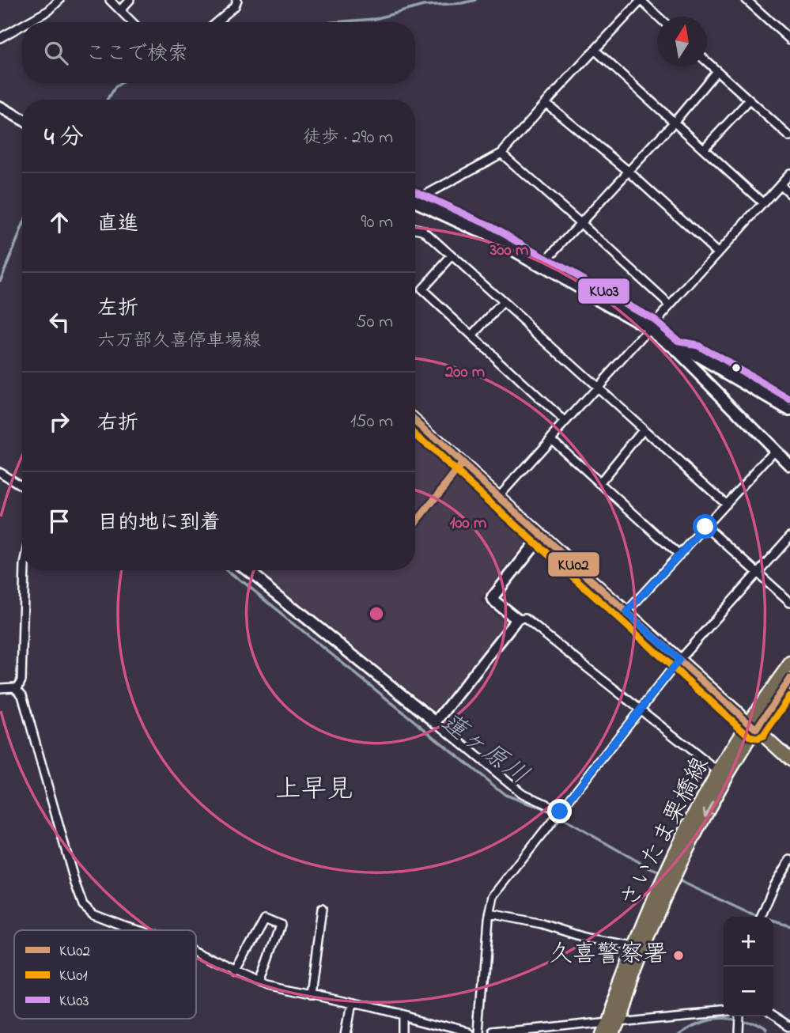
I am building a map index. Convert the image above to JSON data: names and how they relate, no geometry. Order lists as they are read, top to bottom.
{
  "streets": {
    "main road": ["さいたま栗橋線"]
  },
  "districts": ["上早見"],
  "water": ["蓮ヶ原川"],
  "places": ["久喜警察署"],
  "lines": ["transit line KU03", "transit line KU02", "transit line KU01"],
  "legend": ["KU02", "KU01", "KU03"],
  "north": "top",
  "page": {
    "search": "ここで検索",
    "heading": ["4 分", "徒歩 · 290 m"],
    "list": [
      ["直進", "90 m"],
      ["左折", "六万部久喜停車場線", "50 m"],
      ["右折", "150 m"],
      "目的地に到着"
    ],
    "map_buttons": ["+", "−"]
  },
  "rings": ["300 m", "200 m", "100 m"]
}
